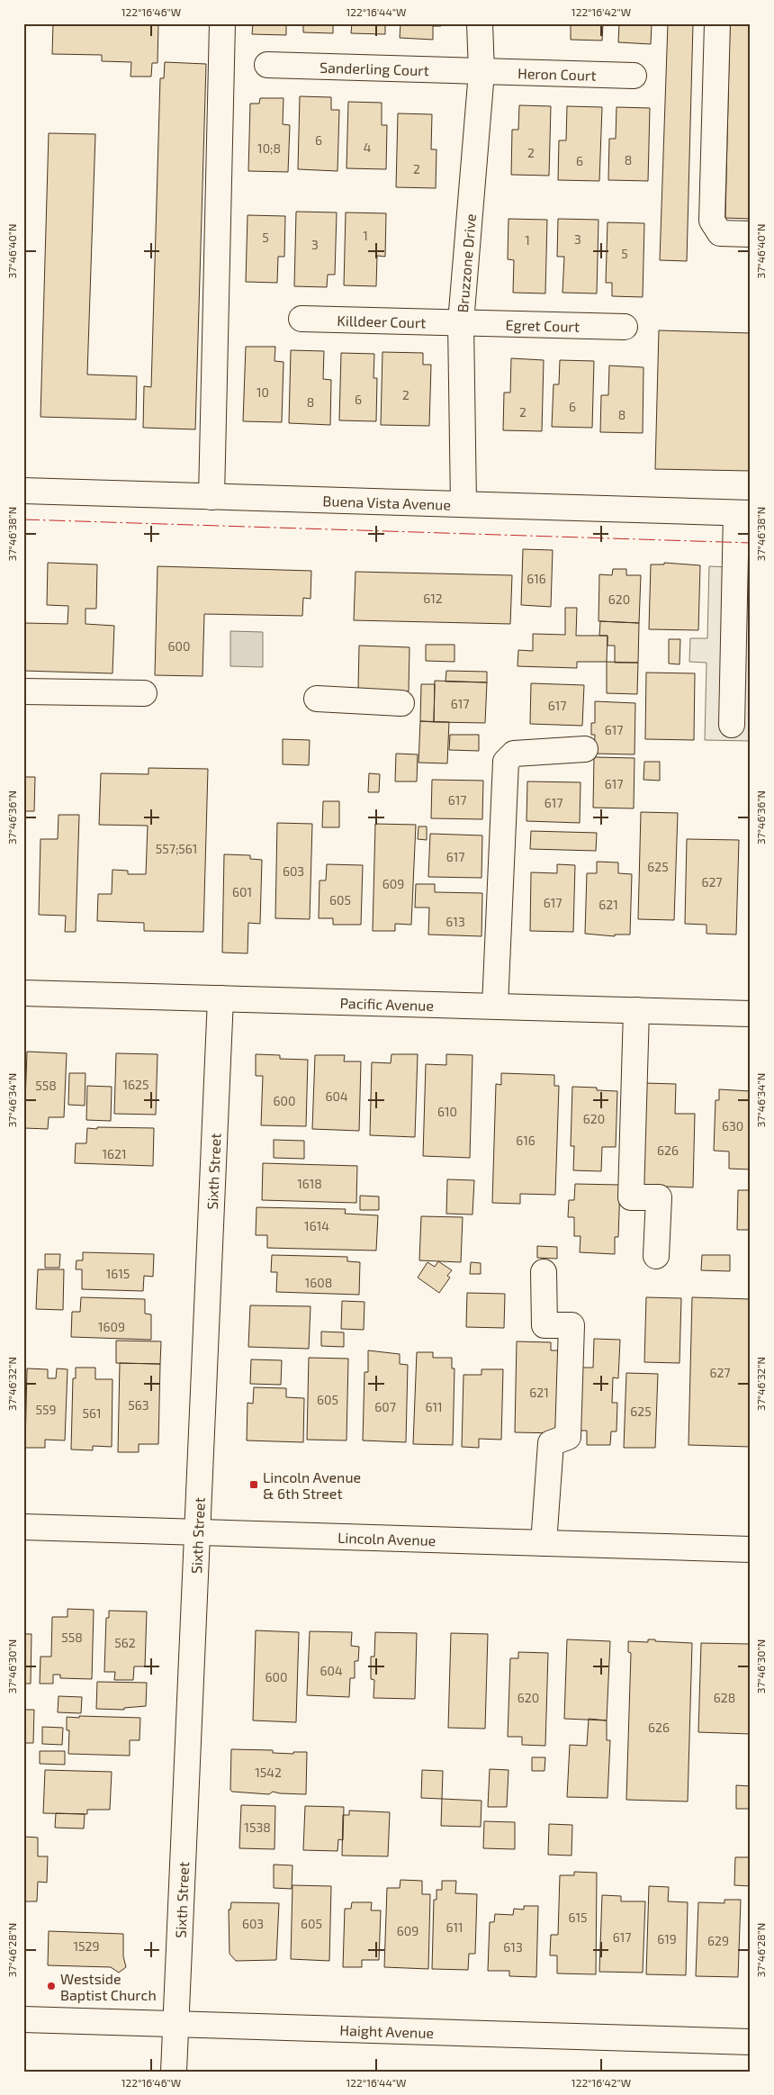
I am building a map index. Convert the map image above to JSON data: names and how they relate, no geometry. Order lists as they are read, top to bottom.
{
  "streets": {
    "street": [
      "Sanderling Court",
      "Heron Court",
      "Bruzzone Drive",
      "Killdeer Court",
      "Egret Court",
      "Buena Vista Avenue",
      "Pacific Avenue",
      "Sixth Street",
      "Lincoln Avenue",
      "Haight Avenue"
    ]
  },
  "crossings": [
    ["Sanderling Court", "Heron Court"],
    ["Sanderling Court", "Bruzzone Drive"],
    ["Heron Court", "Bruzzone Drive"],
    ["Bruzzone Drive", "Killdeer Court"],
    ["Bruzzone Drive", "Egret Court"],
    ["Bruzzone Drive", "Buena Vista Avenue"],
    ["Killdeer Court", "Egret Court"],
    ["Pacific Avenue", "Sixth Street"],
    ["Sixth Street", "Lincoln Avenue"],
    ["Sixth Street", "Haight Avenue"]
  ],
  "places": {
    "transit": ["Lincoln Avenue & 6th Street"],
    "other": ["Westside Baptist Church"]
  },
  "house_numbers": [
    "6",
    "4",
    "10;8",
    "2",
    "8",
    "6",
    "2",
    "1",
    "5",
    "3",
    "1",
    "3",
    "5",
    "10",
    "2",
    "6",
    "8",
    "6",
    "2",
    "8",
    "616",
    "612",
    "620",
    "600",
    "617",
    "617",
    "617",
    "617",
    "617",
    "617",
    "557;561",
    "617",
    "625",
    "603",
    "627",
    "609",
    "601",
    "605",
    "617",
    "621",
    "613",
    "1625",
    "558",
    "604",
    "600",
    "610",
    "620",
    "630",
    "616",
    "626",
    "1621",
    "1618",
    "1614",
    "1615",
    "1608",
    "1609",
    "627",
    "621",
    "605",
    "563",
    "607",
    "611",
    "559",
    "625",
    "561",
    "558",
    "562",
    "604",
    "600",
    "620",
    "628",
    "626",
    "1542",
    "1538",
    "615",
    "603",
    "605",
    "611",
    "609",
    "617",
    "619",
    "629",
    "1529",
    "613"
  ],
  "coordinates": [
    "122°16'46\"W",
    "122°16'44\"W",
    "122°16'42\"W",
    "37°46'40\"N",
    "37°46'38\"N",
    "37°46'36\"N",
    "37°46'34\"N",
    "37°46'32\"N",
    "37°46'30\"N",
    "37°46'28\"N"
  ]
}
